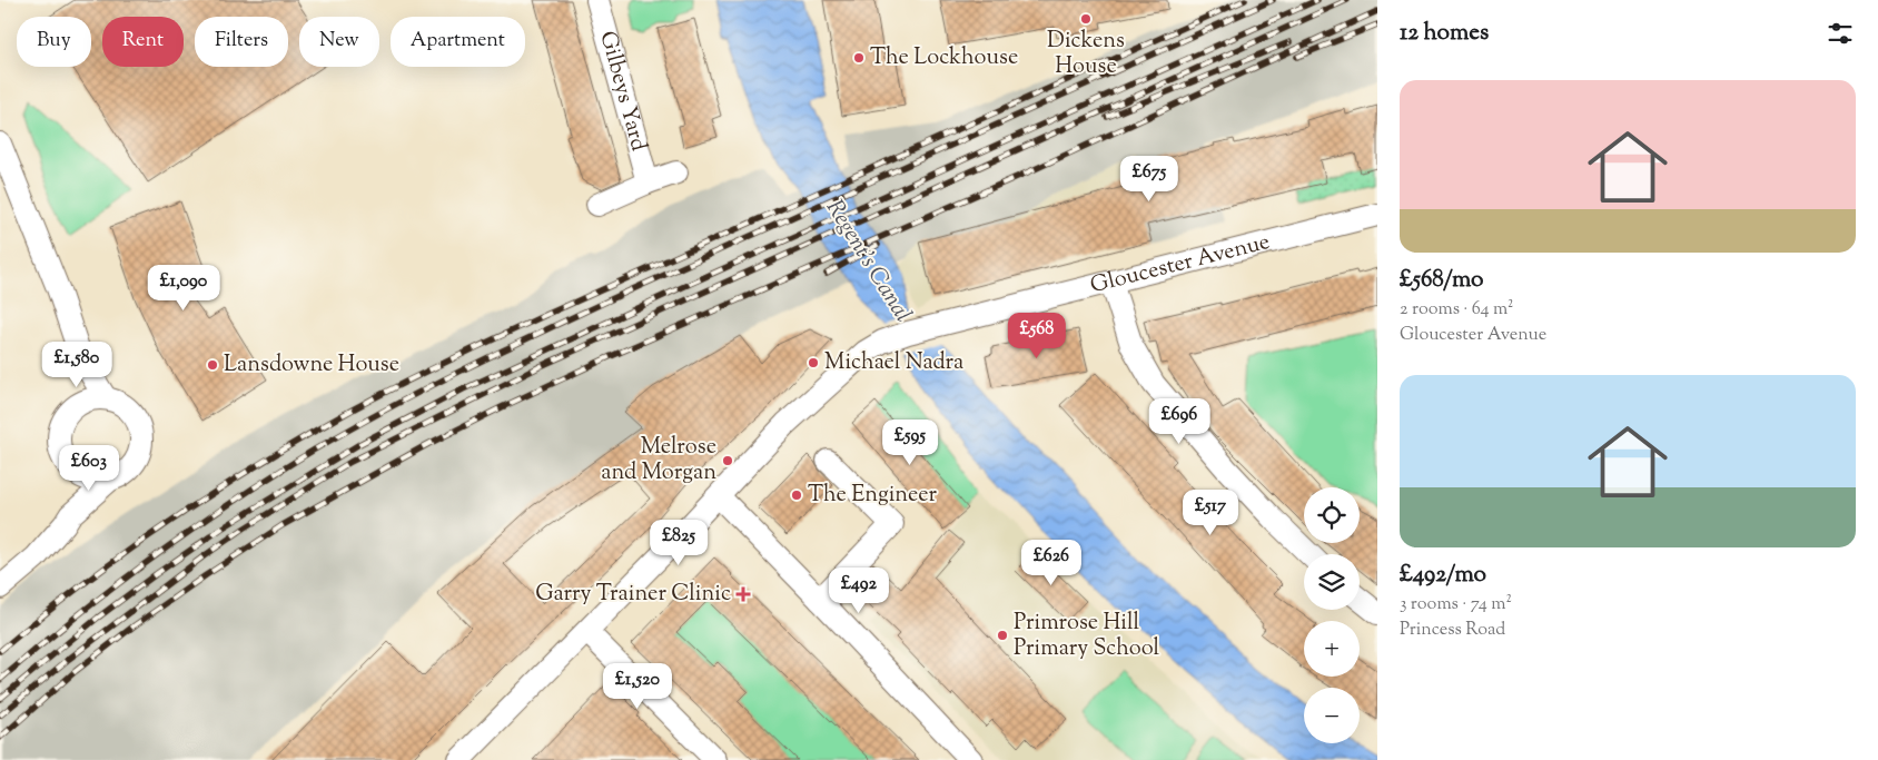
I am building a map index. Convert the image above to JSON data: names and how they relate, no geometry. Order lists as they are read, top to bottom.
{
  "streets": {
    "street": ["Gilbeys Yard", "Gloucester Avenue"]
  },
  "water": ["Regent's Canal"],
  "places": {
    "other": [
      "Dickens House",
      "The Lockhouse",
      "Michael Nadra",
      "Lansdowne House",
      "Melrose and Morgan",
      "The Engineer",
      "Primrose Hill Primary School"
    ],
    "health": ["Garry Trainer Clinic"]
  },
  "page": {
    "heading": "12 homes",
    "chip": [
      "Buy",
      "Rent",
      "Filters",
      "New",
      "Apartment"
    ],
    "list": [
      {
        "name": "£568/mo",
        "note": "2 rooms · 64 m² · Gloucester Avenue"
      },
      {
        "name": "£492/mo",
        "note": "3 rooms · 74 m² · Princess Road"
      }
    ],
    "price": [
      "£675",
      "£1,090",
      "£568",
      "£1,580",
      "£696",
      "£595",
      "£603",
      "£517",
      "£825",
      "£626",
      "£492",
      "£1,520"
    ],
    "map_buttons": ["+", "−"]
  }
}
